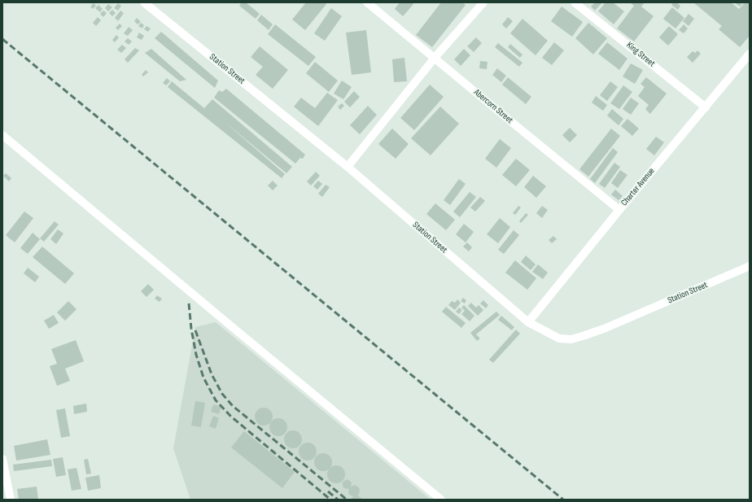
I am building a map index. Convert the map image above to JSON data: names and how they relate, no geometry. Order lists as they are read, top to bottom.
{
  "streets": {
    "street": [
      "King Street",
      "Station Street",
      "Abercorn Street",
      "Charter Avenue"
    ]
  },
  "crossings": [
    ["King Street", "Charter Avenue"],
    ["Station Street", "Charter Avenue"],
    ["Abercorn Street", "Charter Avenue"]
  ]
}
